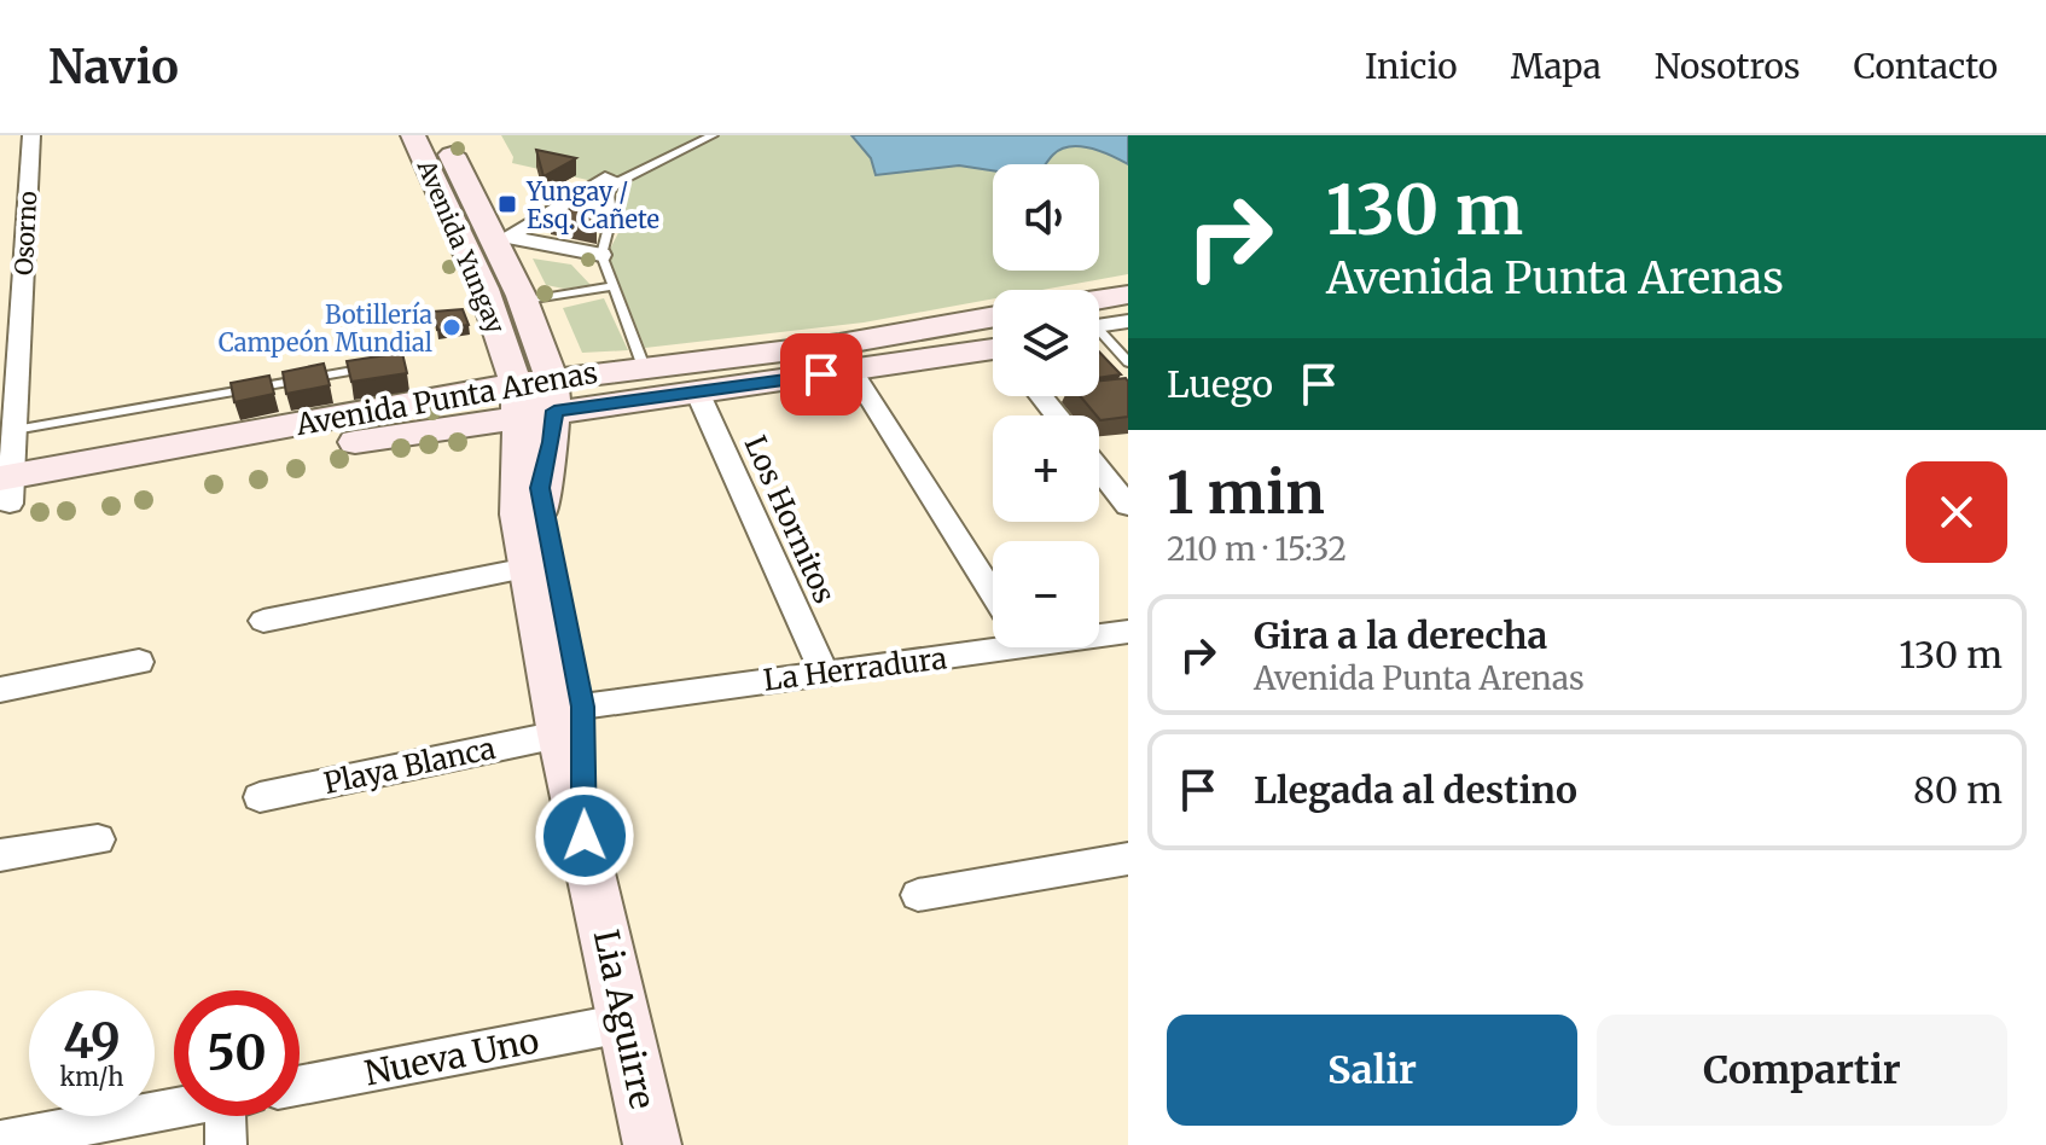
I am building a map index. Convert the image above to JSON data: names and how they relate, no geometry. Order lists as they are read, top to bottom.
{
  "streets": {
    "main road": ["Avenida Yungay", "Avenida Punta Arenas", "Lia Aguirre"],
    "street": [
      "Osorno",
      "Los Hornitos",
      "La Herradura",
      "Playa Blanca",
      "Nueva Uno"
    ]
  },
  "crossings": [
    ["Osorno", "Avenida Punta Arenas"],
    ["Avenida Yungay", "Avenida Punta Arenas"],
    ["Avenida Yungay", "Lia Aguirre"],
    ["Avenida Punta Arenas", "Los Hornitos"],
    ["Avenida Punta Arenas", "Lia Aguirre"],
    ["Los Hornitos", "La Herradura"],
    ["La Herradura", "Playa Blanca"],
    ["La Herradura", "Lia Aguirre"],
    ["Playa Blanca", "Lia Aguirre"],
    ["Lia Aguirre", "Nueva Uno"]
  ],
  "places": {
    "transit": ["Yungay / Esq. Cañete"],
    "other": ["Botillería Campeón Mundial"]
  },
  "page": {
    "header": "Navio",
    "nav": [
      "Inicio",
      "Mapa",
      "Nosotros",
      "Contacto"
    ],
    "turn": ["130 m", "Avenida Punta Arenas"],
    "map_buttons": ["+", "−"],
    "then": "Luego",
    "heading": ["1 min", "210 m · 15:32"],
    "list": [
      {
        "name": "Gira a la derecha",
        "note": "Avenida Punta Arenas",
        "value": "130 m"
      },
      {
        "name": "Llegada al destino",
        "value": "80 m"
      }
    ],
    "speed": "49 km/h",
    "limit": "50",
    "buttons": ["Salir", "Compartir"]
  }
}
